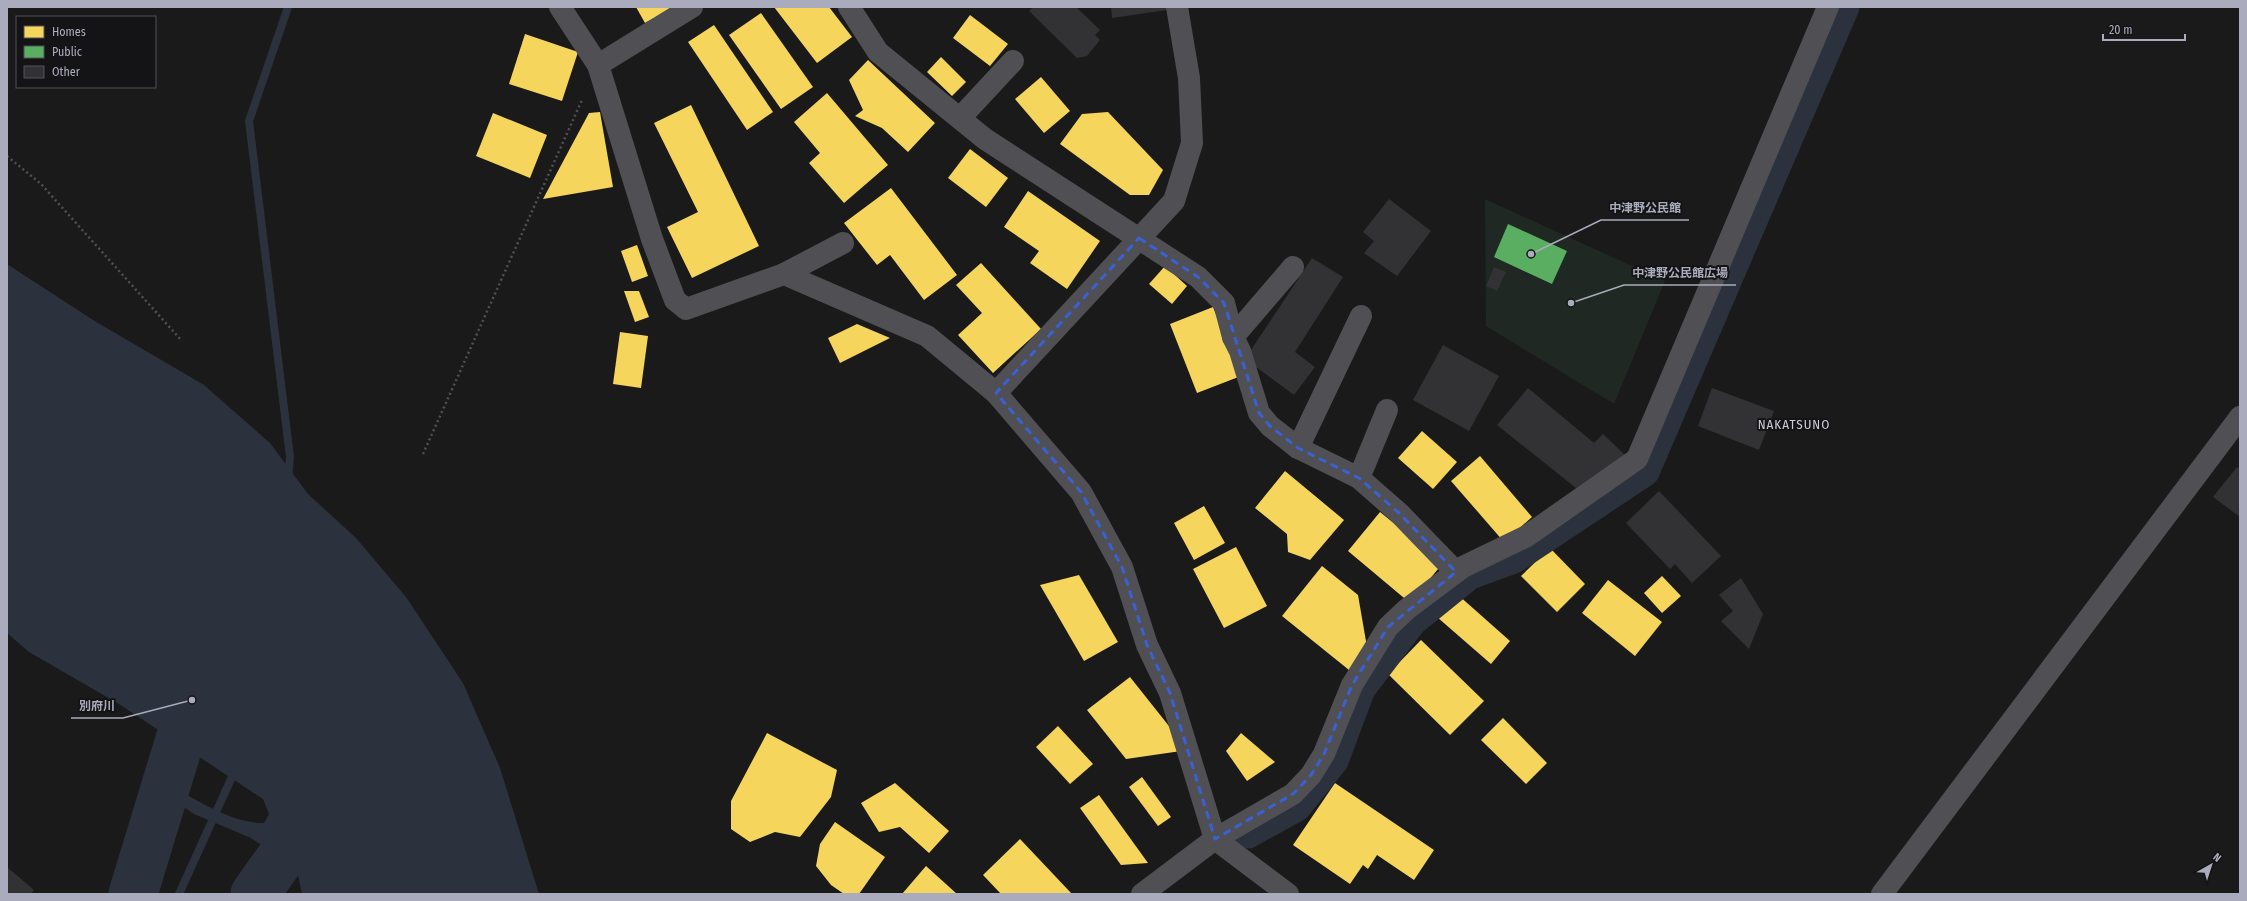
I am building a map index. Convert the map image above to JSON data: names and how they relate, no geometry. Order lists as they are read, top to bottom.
{
  "districts": ["NAKATSUNO"],
  "places": ["中津野公民館", "中津野公民館広場", "別府川"],
  "legend": ["Homes", "Public", "Other"],
  "scale_bar": "20 m",
  "north": "top right"
}
